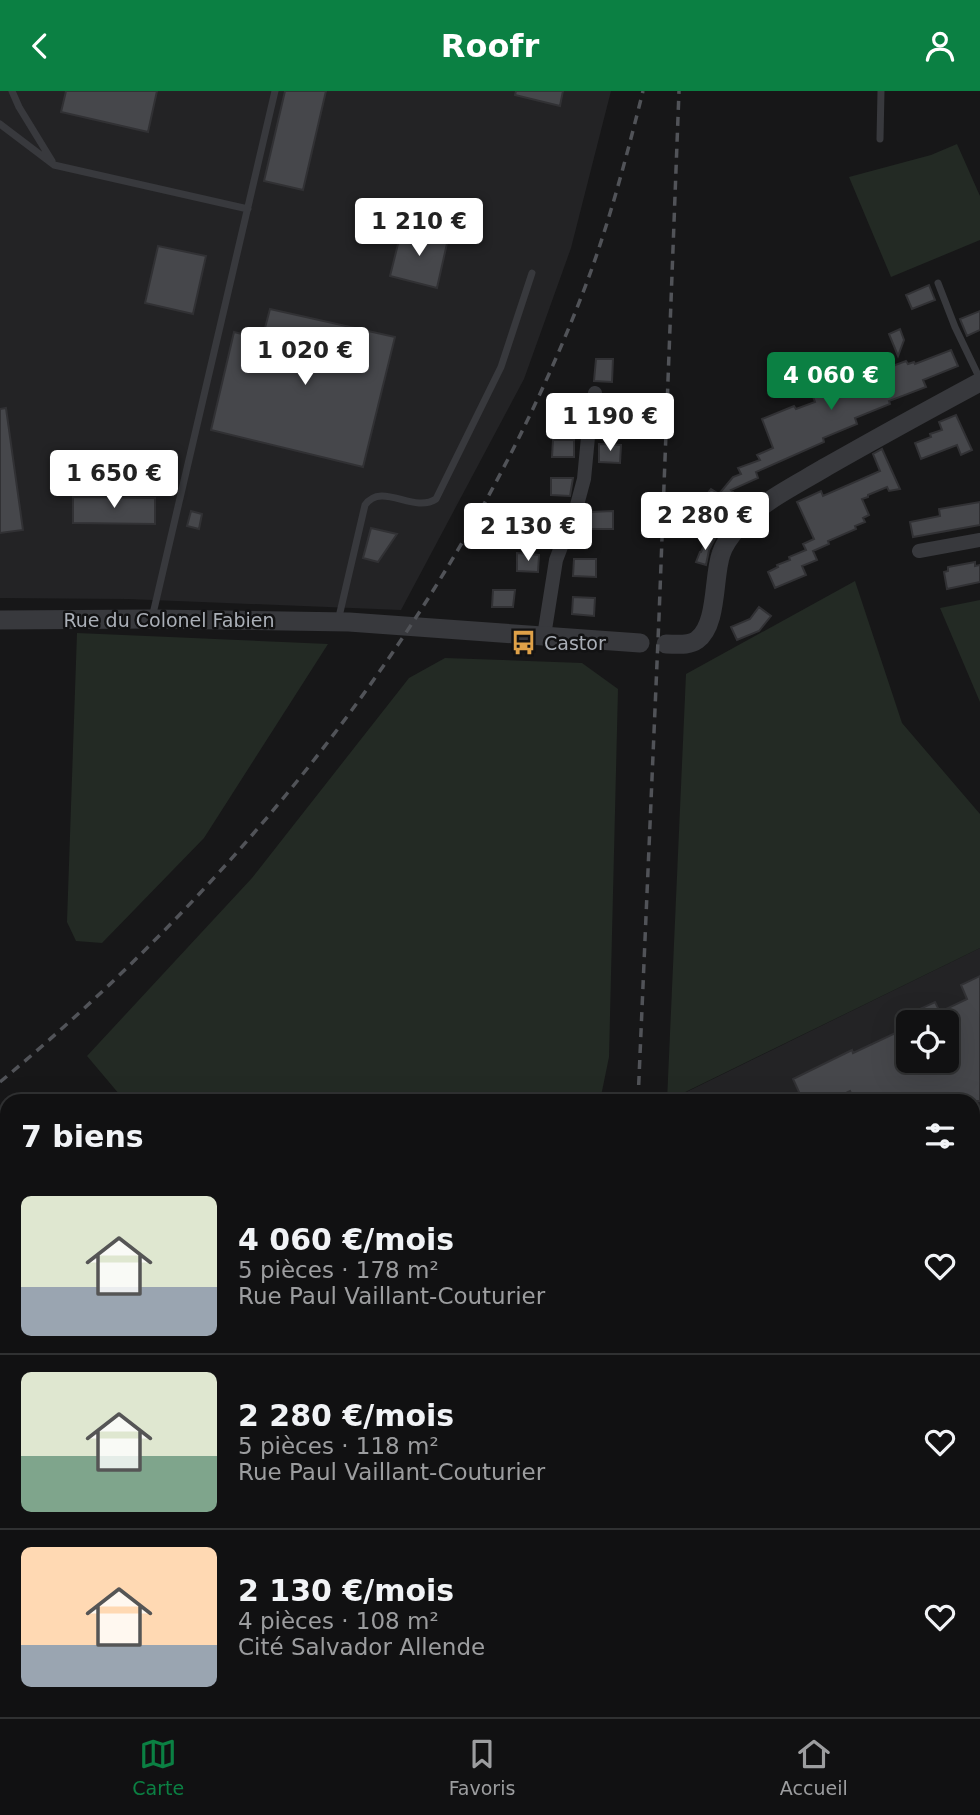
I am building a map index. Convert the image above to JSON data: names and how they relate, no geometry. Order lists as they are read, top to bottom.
{
  "streets": {
    "street": ["Rue du Colonel Fabien"]
  },
  "places": {
    "bus stop": ["Castor"]
  },
  "page": {
    "header": "Roofr",
    "price": [
      "1 210 €",
      "1 020 €",
      "4 060 €",
      "1 190 €",
      "1 650 €",
      "2 280 €",
      "2 130 €"
    ],
    "heading": "7 biens",
    "list": [
      {
        "name": "4 060 €/mois",
        "note": "5 pièces · 178 m² · Rue Paul Vaillant-Couturier"
      },
      {
        "name": "2 280 €/mois",
        "note": "5 pièces · 118 m² · Rue Paul Vaillant-Couturier"
      },
      {
        "name": "2 130 €/mois",
        "note": "4 pièces · 108 m² · Cité Salvador Allende"
      }
    ],
    "tabs": ["Carte", "Favoris", "Accueil"]
  }
}
